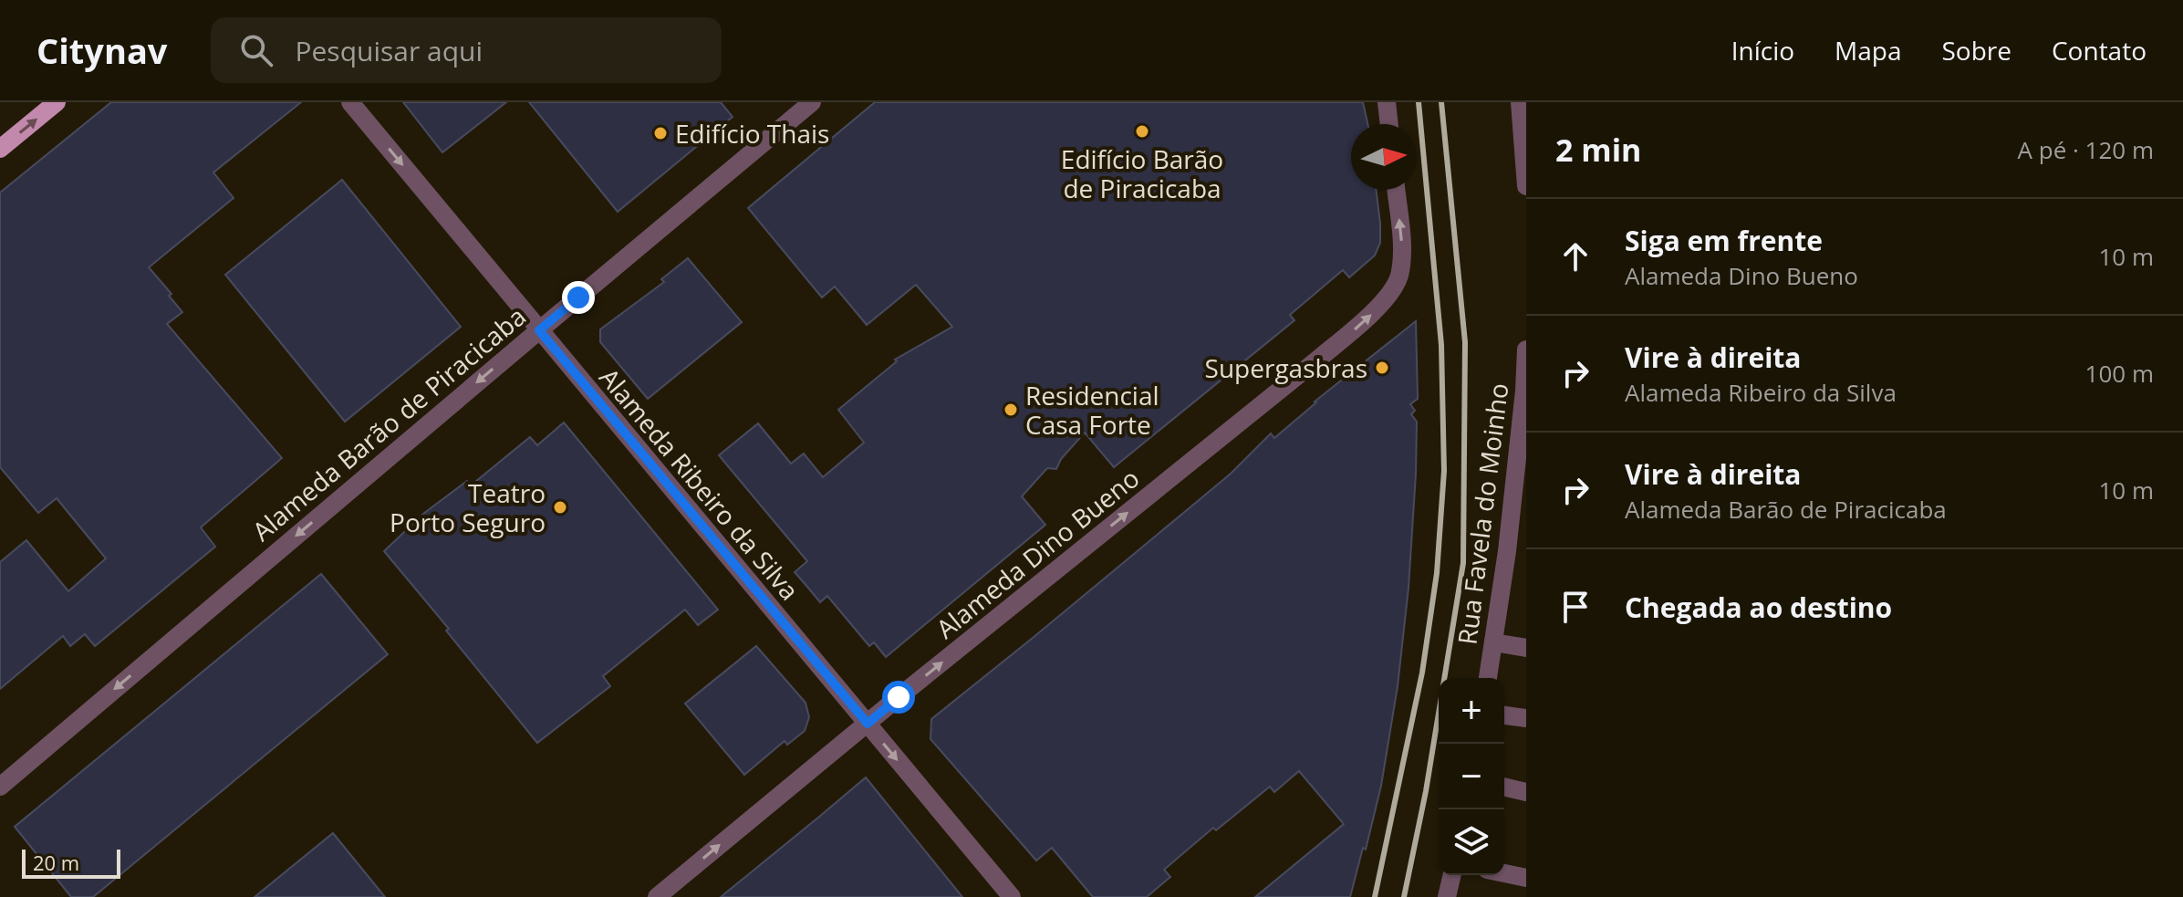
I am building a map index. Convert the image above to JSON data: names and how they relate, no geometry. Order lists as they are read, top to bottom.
{
  "streets": {
    "street": [
      "Alameda Barão de Piracicaba",
      "Alameda Ribeiro da Silva",
      "Rua Favela do Moinho",
      "Alameda Dino Bueno"
    ]
  },
  "crossings": [
    ["Alameda Barão de Piracicaba", "Alameda Ribeiro da Silva"],
    ["Alameda Ribeiro da Silva", "Alameda Dino Bueno"]
  ],
  "one_way": ["Alameda Barão de Piracicaba", "Alameda Ribeiro da Silva", "Alameda Dino Bueno"],
  "places": [
    "Edifício Barão de Piracicaba",
    "Edifício Thais",
    "Supergasbras",
    "Residencial Casa Forte",
    "Teatro Porto Seguro"
  ],
  "scale_bar": "20 m",
  "north": "right",
  "page": {
    "header": "Citynav",
    "search": "Pesquisar aqui",
    "nav": [
      "Início",
      "Mapa",
      "Sobre",
      "Contato"
    ],
    "heading": ["2 min", "A pé · 120 m"],
    "list": [
      ["Siga em frente", "Alameda Dino Bueno", "10 m"],
      ["Vire à direita", "Alameda Ribeiro da Silva", "100 m"],
      ["Vire à direita", "Alameda Barão de Piracicaba", "10 m"],
      "Chegada ao destino"
    ],
    "map_buttons": ["+", "−"],
    "scale": "20 m"
  }
}
